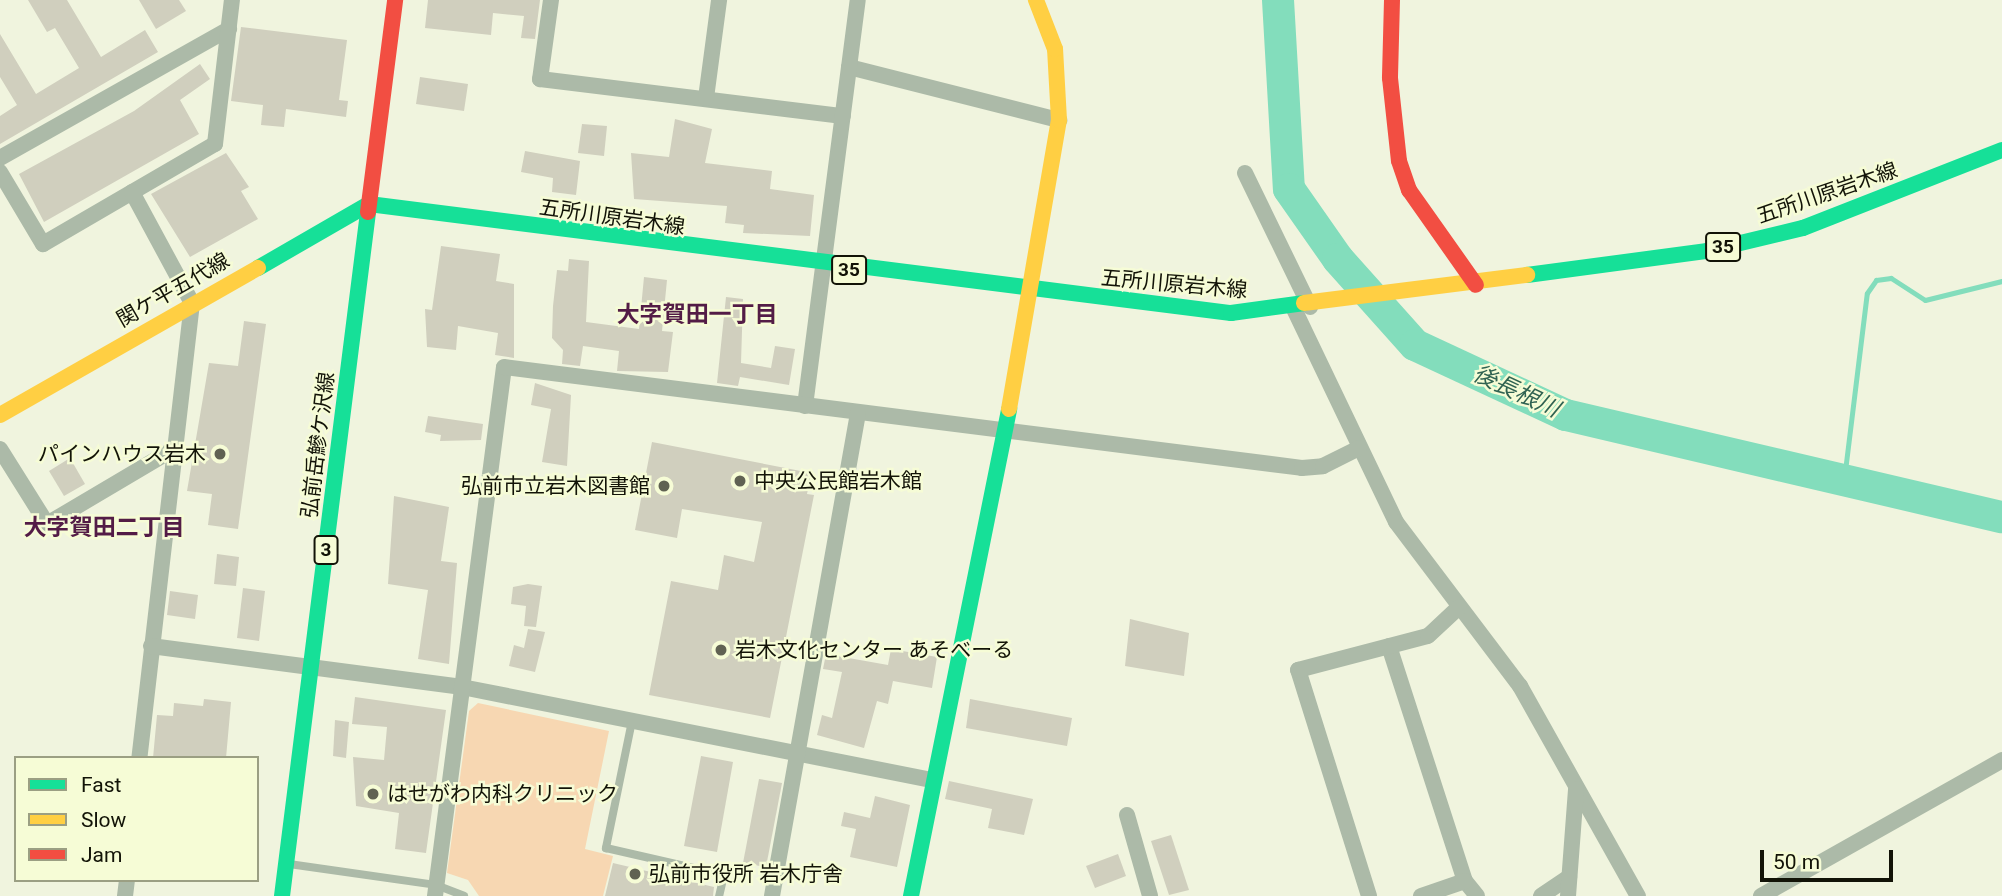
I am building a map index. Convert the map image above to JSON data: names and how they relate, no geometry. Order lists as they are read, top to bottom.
{
  "streets": {
    "main road": [
      "五所川原岩木線",
      "35",
      "関ケ平五代線",
      "弘前岳鰺ケ沢線",
      "3"
    ]
  },
  "crossings": [
    ["五所川原岩木線", "関ケ平五代線"],
    ["五所川原岩木線", "弘前岳鰺ケ沢線"],
    ["関ケ平五代線", "弘前岳鰺ケ沢線"]
  ],
  "districts": ["大字賀田一丁目", "大字賀田二丁目"],
  "water": ["後長根川"],
  "places": [
    "パインハウス岩木",
    "中央公民館岩木館",
    "弘前市立岩木図書館",
    "岩木文化センター あそべーる",
    "はせがわ内科クリニック",
    "弘前市役所 岩木庁舎"
  ],
  "legend": ["Fast", "Slow", "Jam"],
  "scale_bar": "50 m"
}
